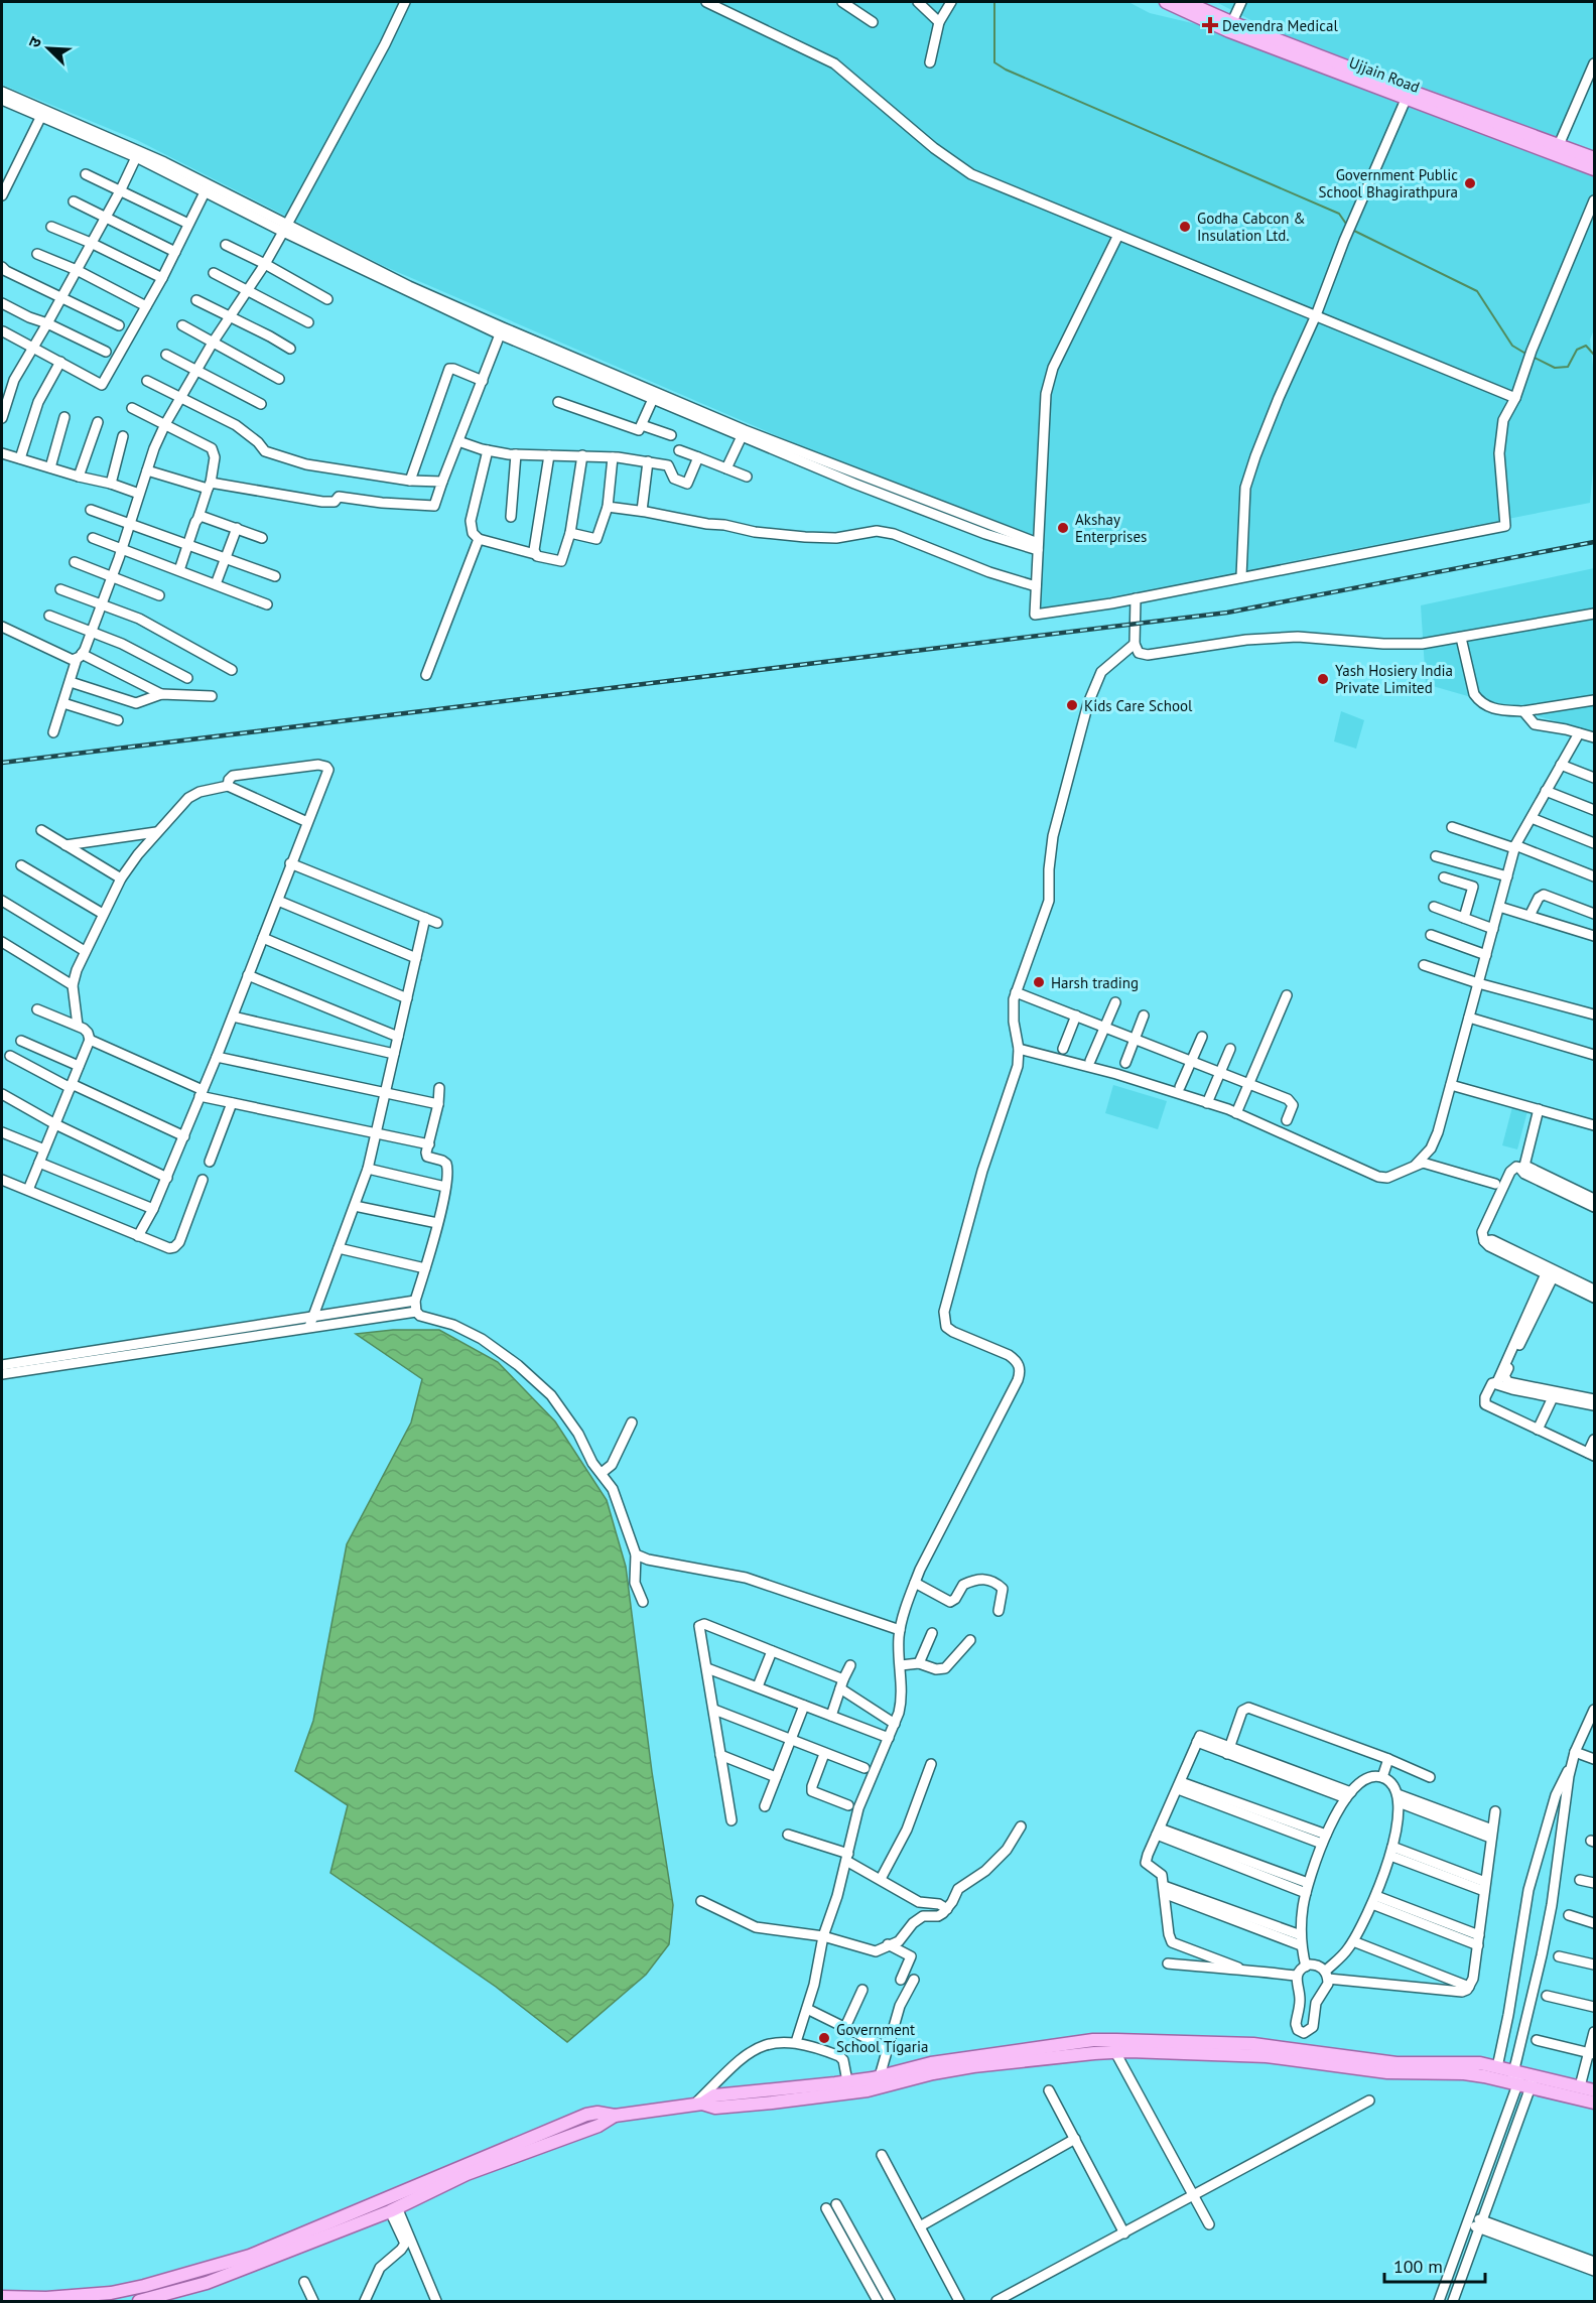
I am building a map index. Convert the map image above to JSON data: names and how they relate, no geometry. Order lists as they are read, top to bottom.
{
  "streets": {
    "main road": ["Ujjain Road"]
  },
  "places": {
    "health": ["Devendra Medical"],
    "other": [
      "Government Public School Bhagirathpura",
      "Godha Cabcon & Insulation Ltd.",
      "Akshay Enterprises",
      "Yash Hosiery India Private Limited",
      "Kids Care School",
      "Harsh trading",
      "Government School Tigaria"
    ]
  },
  "scale_bar": "100 m",
  "north": "top left"
}
